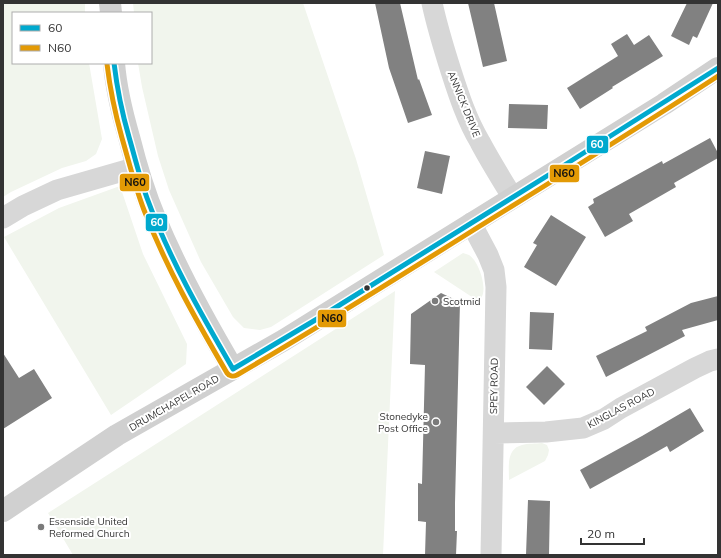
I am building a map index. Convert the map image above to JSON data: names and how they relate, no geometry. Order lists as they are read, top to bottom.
{
  "streets": {
    "street": [
      "ANNICK DRIVE",
      "SPEY ROAD",
      "DRUMCHAPEL ROAD",
      "KINGLAS ROAD"
    ]
  },
  "crossings": [
    ["ANNICK DRIVE", "DRUMCHAPEL ROAD"],
    ["SPEY ROAD", "DRUMCHAPEL ROAD"],
    ["SPEY ROAD", "KINGLAS ROAD"]
  ],
  "places": ["Scotmid", "Stonedyke Post Office", "Essenside United Reformed Church"],
  "lines": ["transit line 60", "transit line N60"],
  "legend": ["60", "N60"],
  "scale_bar": "20 m"
}
